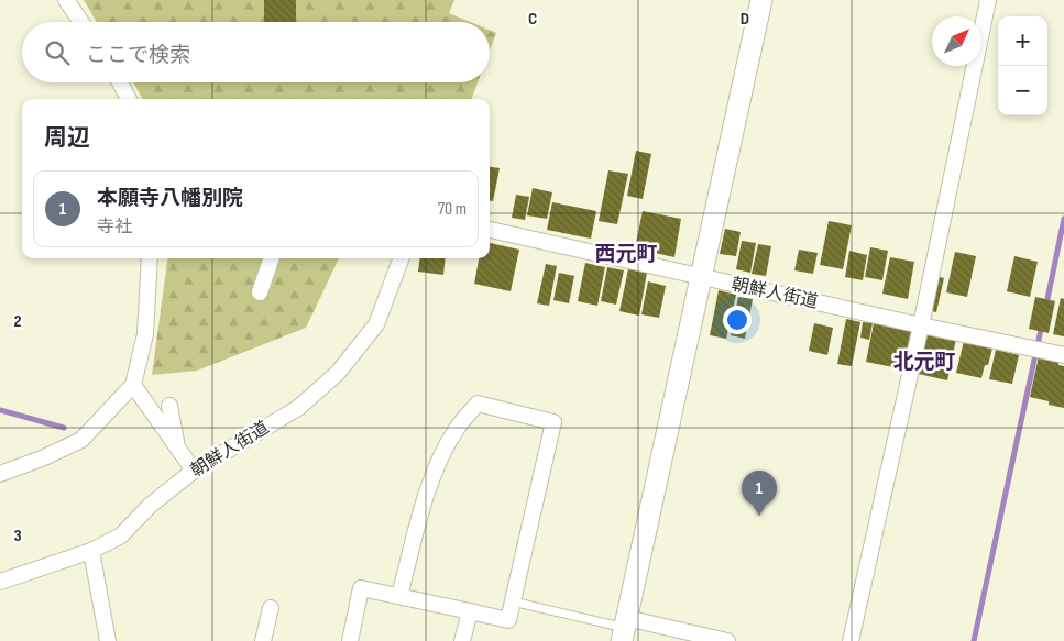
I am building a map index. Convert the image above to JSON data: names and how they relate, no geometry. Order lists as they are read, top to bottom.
{
  "streets": {
    "street": ["朝鮮人街道"]
  },
  "districts": ["西元町", "北元町"],
  "north": "top right",
  "page": {
    "map_buttons": ["+", "−"],
    "search": "ここで検索",
    "heading": "周辺",
    "list": [
      {
        "mark": "1",
        "name": "本願寺八幡別院",
        "note": "寺社",
        "value": "70 m"
      }
    ],
    "pins": "1"
  },
  "grid": {
    "columns": ["C", "D"],
    "rows": ["2", "3"]
  }
}
